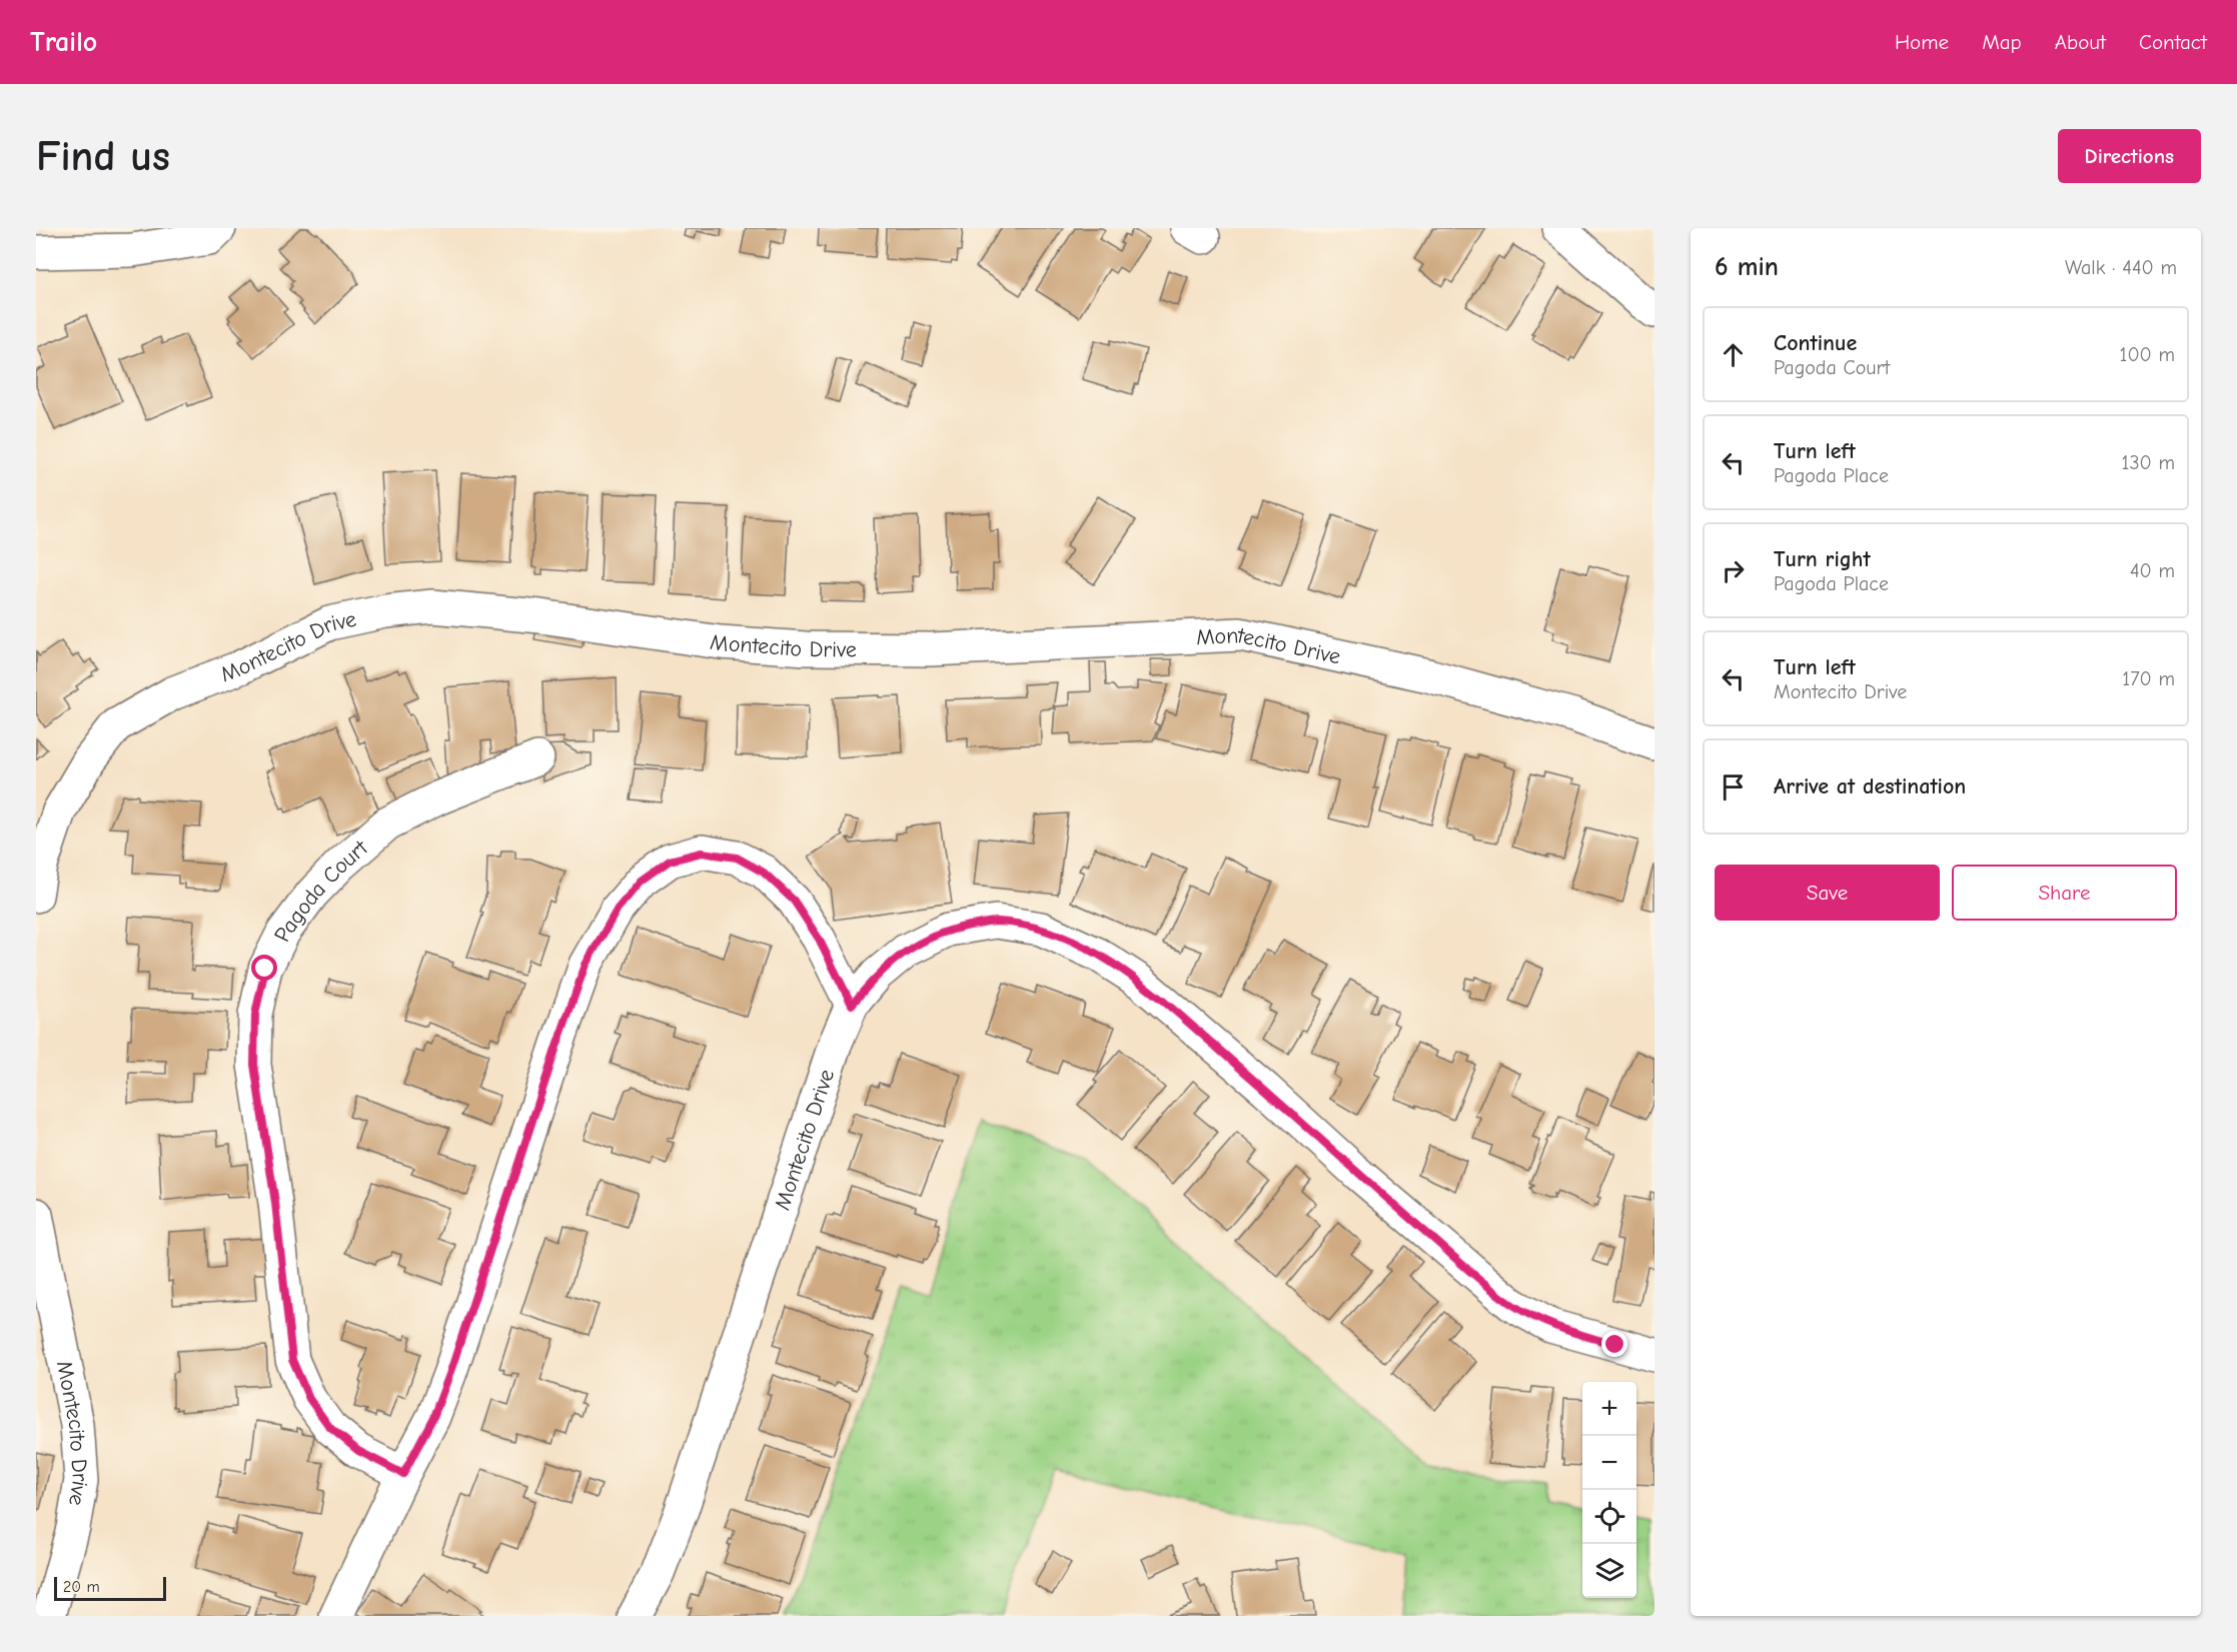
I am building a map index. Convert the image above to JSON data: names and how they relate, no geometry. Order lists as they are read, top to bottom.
{
  "streets": {
    "street": ["Montecito Drive", "Pagoda Court"]
  },
  "scale_bar": "20 m",
  "page": {
    "header": "Trailo",
    "nav": [
      "Home",
      "Map",
      "About",
      "Contact"
    ],
    "buttons": [
      "Directions",
      ["Save", "Share"]
    ],
    "title": "Find us",
    "heading": ["6 min", "Walk · 440 m"],
    "list": [
      ["Continue", "Pagoda Court", "100 m"],
      ["Turn left", "Pagoda Place", "130 m"],
      ["Turn right", "Pagoda Place", "40 m"],
      ["Turn left", "Montecito Drive", "170 m"],
      "Arrive at destination"
    ],
    "map_buttons": ["+", "−"],
    "scale": "20 m"
  }
}
